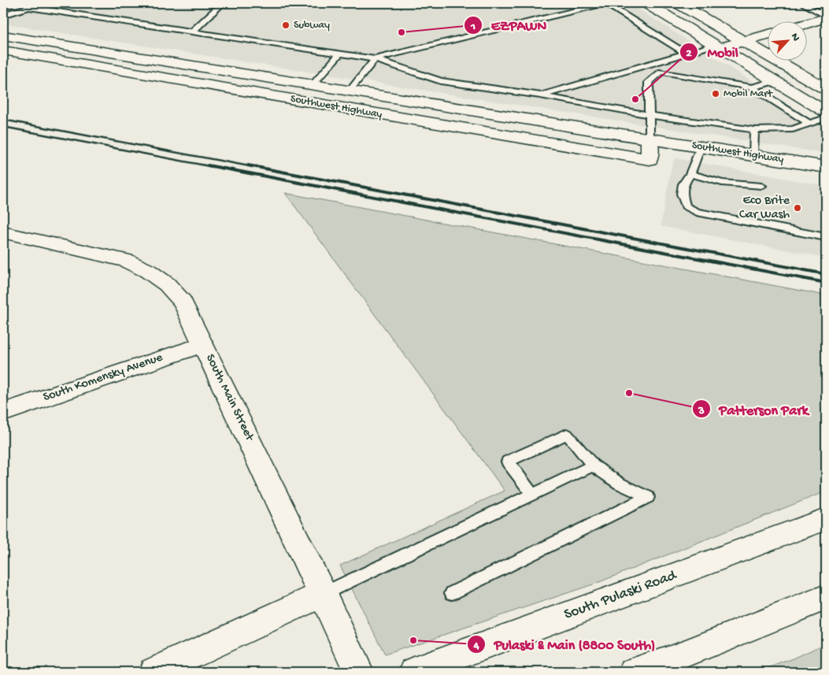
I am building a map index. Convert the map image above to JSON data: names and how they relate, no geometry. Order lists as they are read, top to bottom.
{
  "streets": {
    "main road": [
      "Southwest Highway",
      "South Komensky Avenue",
      "South Main Street",
      "South Pulaski Road"
    ]
  },
  "crossings": [
    ["South Komensky Avenue", "South Main Street"]
  ],
  "places": [
    "Subway",
    "EZPAWN",
    "Mobil Mart",
    "Mobil",
    "Eco Brite Car Wash",
    "Patterson Park",
    "Pulaski & Main (8800 South)"
  ],
  "north": "top right"
}
